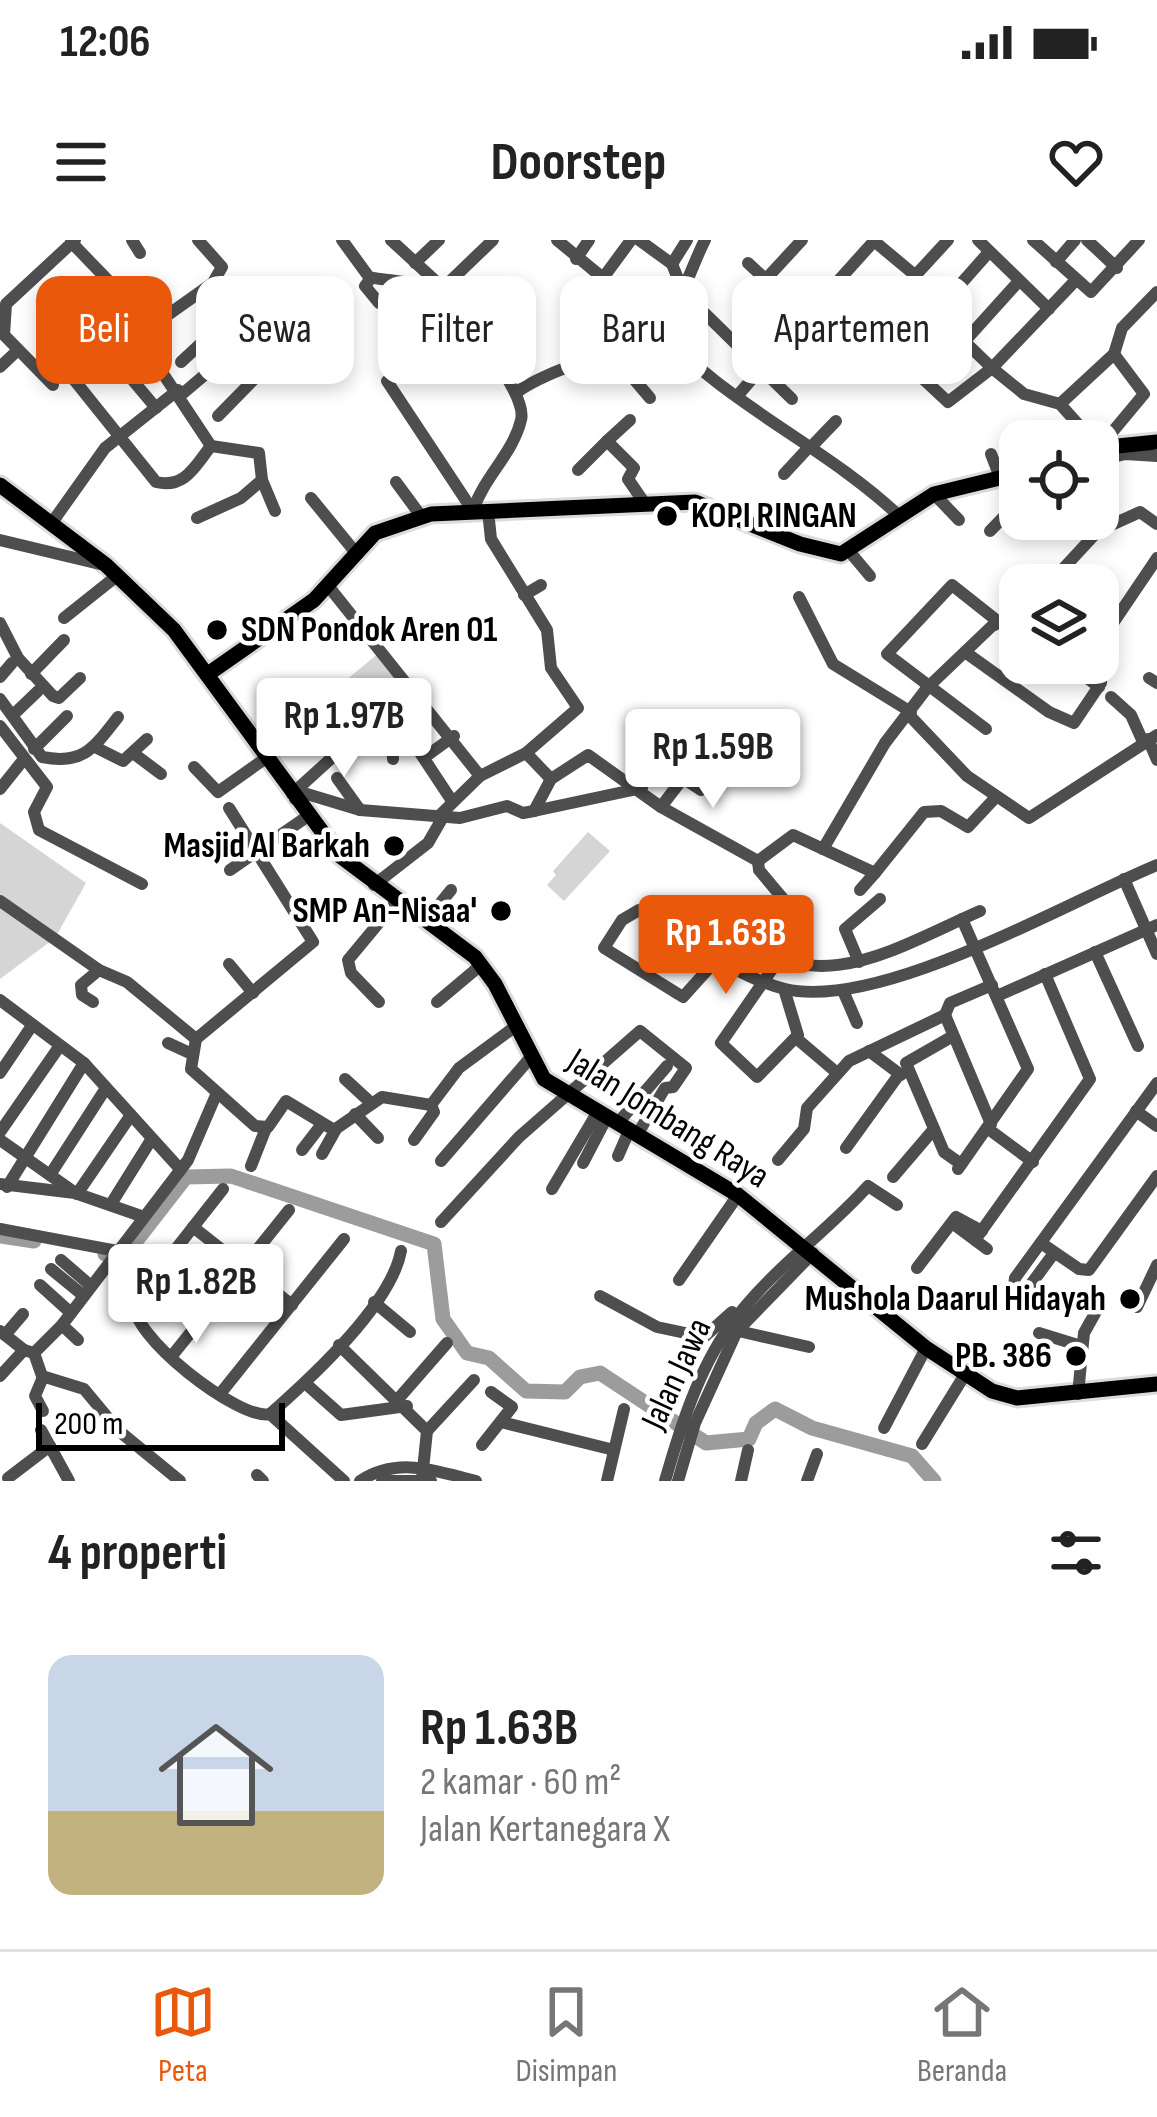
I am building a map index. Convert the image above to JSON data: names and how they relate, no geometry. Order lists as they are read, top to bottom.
{
  "streets": {
    "main road": ["Jalan Jombang Raya"],
    "street": ["Jalan Jawa"]
  },
  "crossings": [
    ["Jalan Jombang Raya", "Jalan Jawa"]
  ],
  "places": [
    "KOPI RINGAN",
    "SDN Pondok Aren 01",
    "Masjid Al Barkah",
    "SMP An-Nisaa'",
    "Mushola Daarul Hidayah",
    "PB. 386"
  ],
  "scale_bar": "200 m",
  "page": {
    "status": "12:06",
    "header": "Doorstep",
    "chip": [
      "Beli",
      "Sewa",
      "Filter",
      "Baru",
      "Apartemen"
    ],
    "price": [
      "Rp 1.97B",
      "Rp 1.59B",
      "Rp 1.63B",
      "Rp 1.82B"
    ],
    "scale": "200 m",
    "heading": "4 properti",
    "list": [
      {
        "name": "Rp 1.63B",
        "note": "2 kamar · 60 m² · Jalan Kertanegara X"
      }
    ],
    "tabs": ["Peta", "Disimpan", "Beranda"]
  }
}
